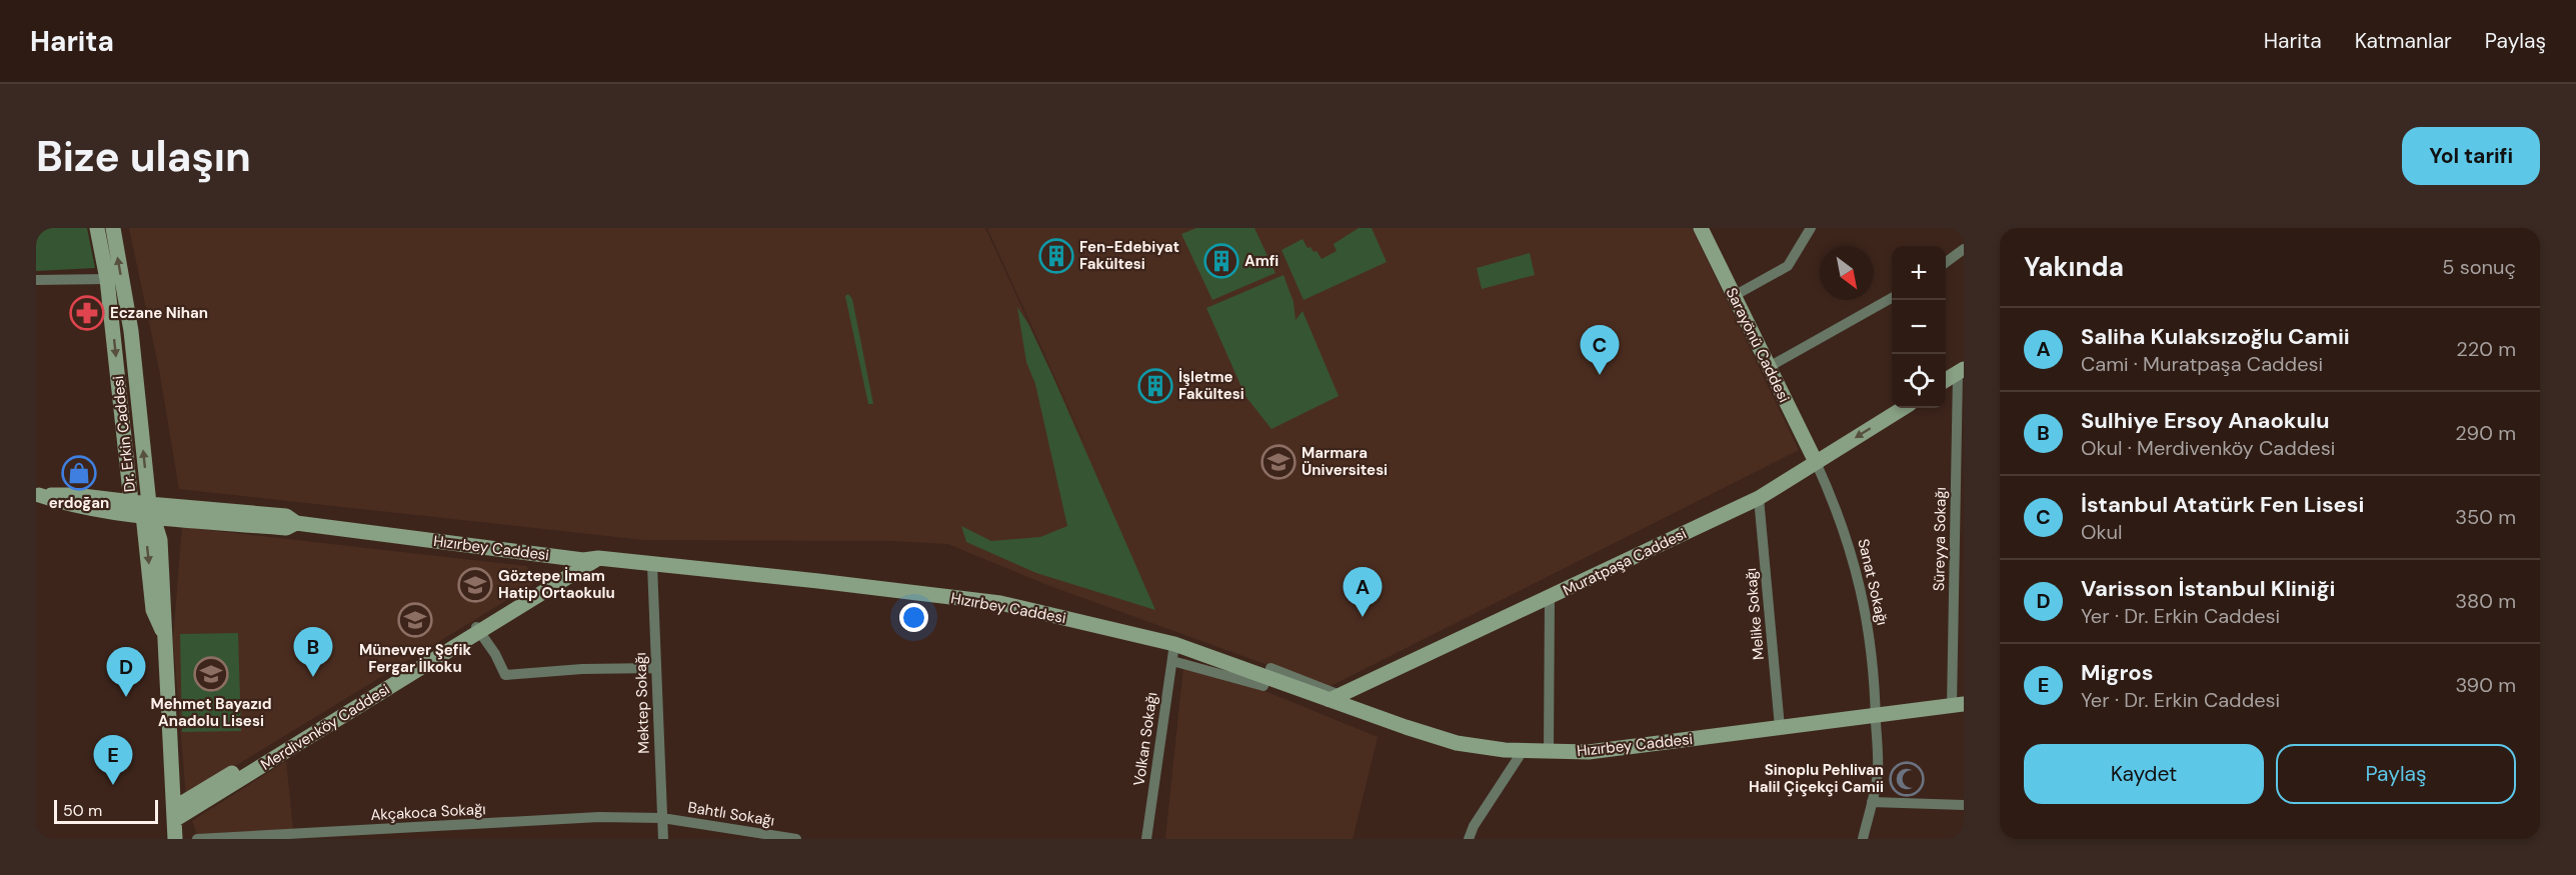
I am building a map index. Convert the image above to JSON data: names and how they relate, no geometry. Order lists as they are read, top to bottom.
{
  "streets": {
    "street": [
      "Sarayönü Caddesi",
      "Dr. Erkin Caddesi",
      "Süreyya Sokağı",
      "Hızırbey Caddesi",
      "Muratpaşa Caddesi",
      "Sanat Sokağı",
      "Melike Sokağı",
      "Mektep Sokağı",
      "Volkan Sokağı",
      "Akçakoca Sokağı",
      "Bahtlı Sokağı"
    ]
  },
  "crossings": [
    ["Sarayönü Caddesi", "Muratpaşa Caddesi"],
    ["Sarayönü Caddesi", "Sanat Sokağı"],
    ["Dr. Erkin Caddesi", "Hızırbey Caddesi"],
    ["Süreyya Sokağı", "Hızırbey Caddesi"],
    ["Hızırbey Caddesi", "Muratpaşa Caddesi"],
    ["Hızırbey Caddesi", "Sanat Sokağı"],
    ["Hızırbey Caddesi", "Melike Sokağı"],
    ["Hızırbey Caddesi", "Mektep Sokağı"],
    ["Hızırbey Caddesi", "Volkan Sokağı"],
    ["Muratpaşa Caddesi", "Sanat Sokağı"],
    ["Muratpaşa Caddesi", "Melike Sokağı"],
    ["Mektep Sokağı", "Akçakoca Sokağı"],
    ["Mektep Sokağı", "Bahtlı Sokağı"],
    ["Akçakoca Sokağı", "Bahtlı Sokağı"]
  ],
  "places": {
    "building": ["Fen-Edebiyat Fakültesi", "Amfi", "İşletme Fakültesi"],
    "pharmacy": ["Eczane Nihan"],
    "school or university": [
      "Marmara Üniversitesi",
      "Göztepe İmam Hatip Ortaokulu",
      "Münevver Şefik Fergar İlkoku",
      "Mehmet Bayazıd Anadolu Lisesi"
    ],
    "shop": ["erdoğan"],
    "mosque": ["Sinoplu Pehlivan Halil Çiçekçi Camii"]
  },
  "scale_bar": "50 m",
  "north": "bottom right",
  "page": {
    "header": "Harita",
    "nav": ["Harita", "Katmanlar", "Paylaş"],
    "buttons": [
      "Yol tarifi",
      ["Kaydet", "Paylaş"]
    ],
    "title": "Bize ulaşın",
    "heading": ["Yakında", "5 sonuç"],
    "map_buttons": ["+", "−"],
    "list": [
      {
        "mark": "A",
        "name": "Saliha Kulaksızoğlu Camii",
        "note": "Cami · Muratpaşa Caddesi",
        "value": "220 m"
      },
      {
        "mark": "B",
        "name": "Sulhiye Ersoy Anaokulu",
        "note": "Okul · Merdivenköy Caddesi",
        "value": "290 m"
      },
      {
        "mark": "C",
        "name": "İstanbul Atatürk Fen Lisesi",
        "note": "Okul",
        "value": "350 m"
      },
      {
        "mark": "D",
        "name": "Varisson İstanbul Kliniği",
        "note": "Yer · Dr. Erkin Caddesi",
        "value": "380 m"
      },
      {
        "mark": "E",
        "name": "Migros",
        "note": "Yer · Dr. Erkin Caddesi",
        "value": "390 m"
      }
    ],
    "pins": [
      "C",
      "A",
      "B",
      "D",
      "E"
    ],
    "scale": "50 m"
  }
}
